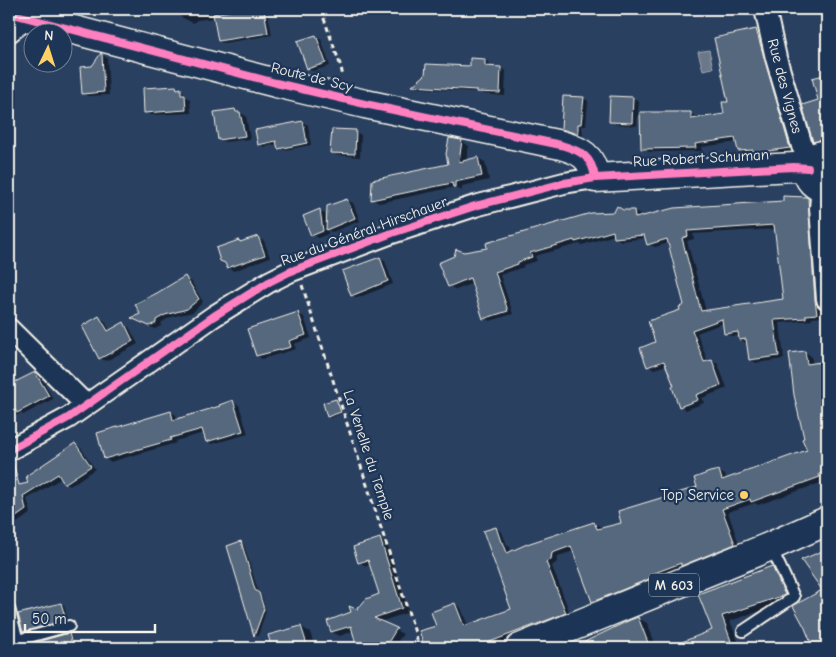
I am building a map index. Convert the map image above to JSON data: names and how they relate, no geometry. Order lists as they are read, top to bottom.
{
  "streets": {
    "street": [
      "Route de Scy",
      "Rue des Vignes",
      "Rue Robert Schuman",
      "Rue du Général Hirschauer",
      "M 603"
    ],
    "path": ["La Venelle du Temple"]
  },
  "crossings": [
    ["Route de Scy", "Rue Robert Schuman"],
    ["Route de Scy", "Rue du Général Hirschauer"],
    ["Rue des Vignes", "Rue Robert Schuman"],
    ["Rue Robert Schuman", "Rue du Général Hirschauer"],
    ["Rue du Général Hirschauer", "La Venelle du Temple"]
  ],
  "places": ["Top Service"],
  "scale_bar": "50 m",
  "north": "top"
}
